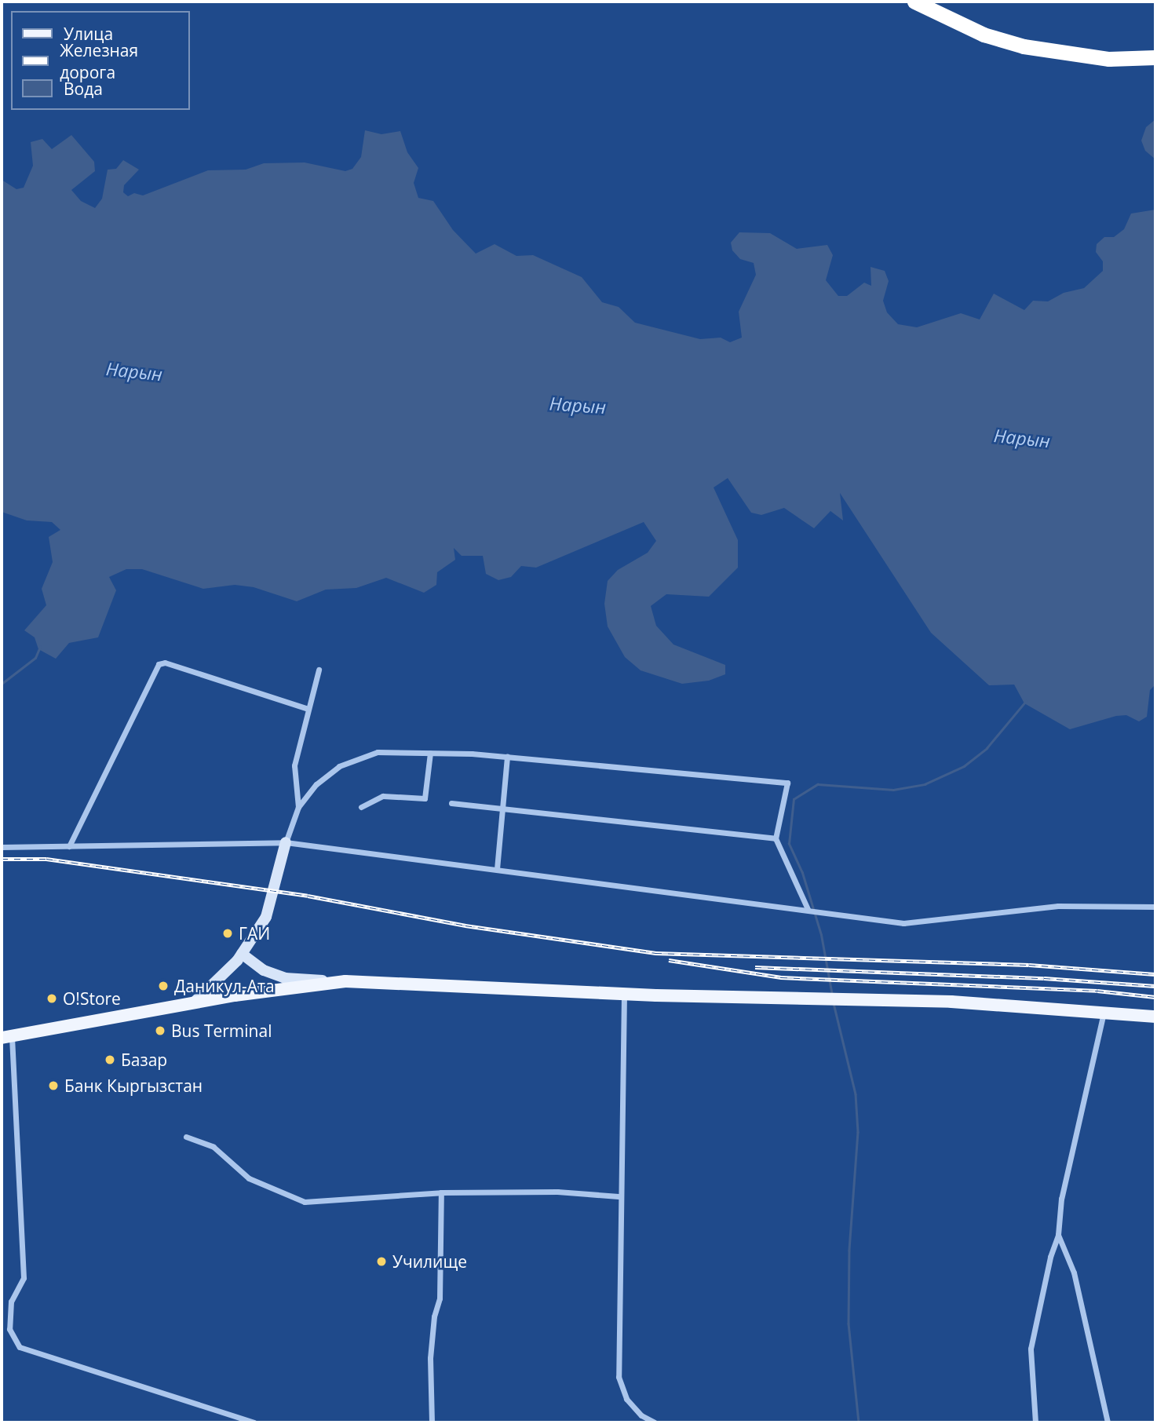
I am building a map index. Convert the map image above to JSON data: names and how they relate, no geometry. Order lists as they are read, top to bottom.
{
  "water": ["Нарын"],
  "places": [
    "ГАИ",
    "Даникул-Ата",
    "O!Store",
    "Bus Terminal",
    "Базар",
    "Банк Кыргызстан",
    "Училище"
  ],
  "legend": ["Улица", "Железная дорога", "Вода"]
}
